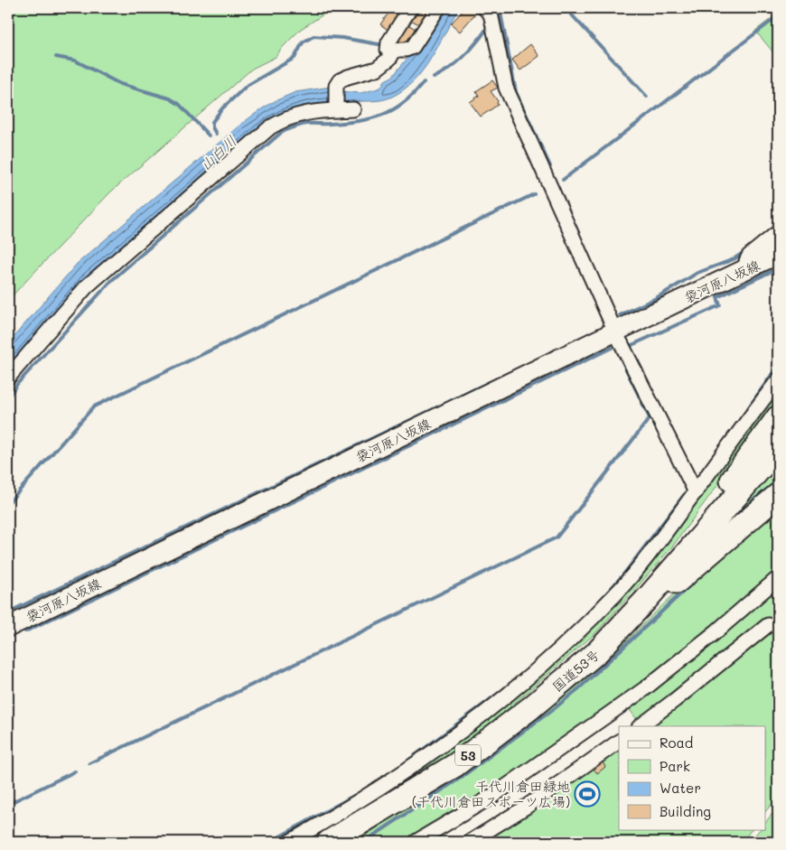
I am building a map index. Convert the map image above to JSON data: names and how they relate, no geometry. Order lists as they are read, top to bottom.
{
  "streets": {
    "highway": ["国道53号", "53"],
    "main road": ["袋河原八坂線"]
  },
  "water": ["山白川"],
  "places": {
    "sports": ["千代川倉田緑地 (千代川倉田スポーツ広場)"]
  },
  "legend": [
    "Road",
    "Park",
    "Water",
    "Building"
  ]
}
